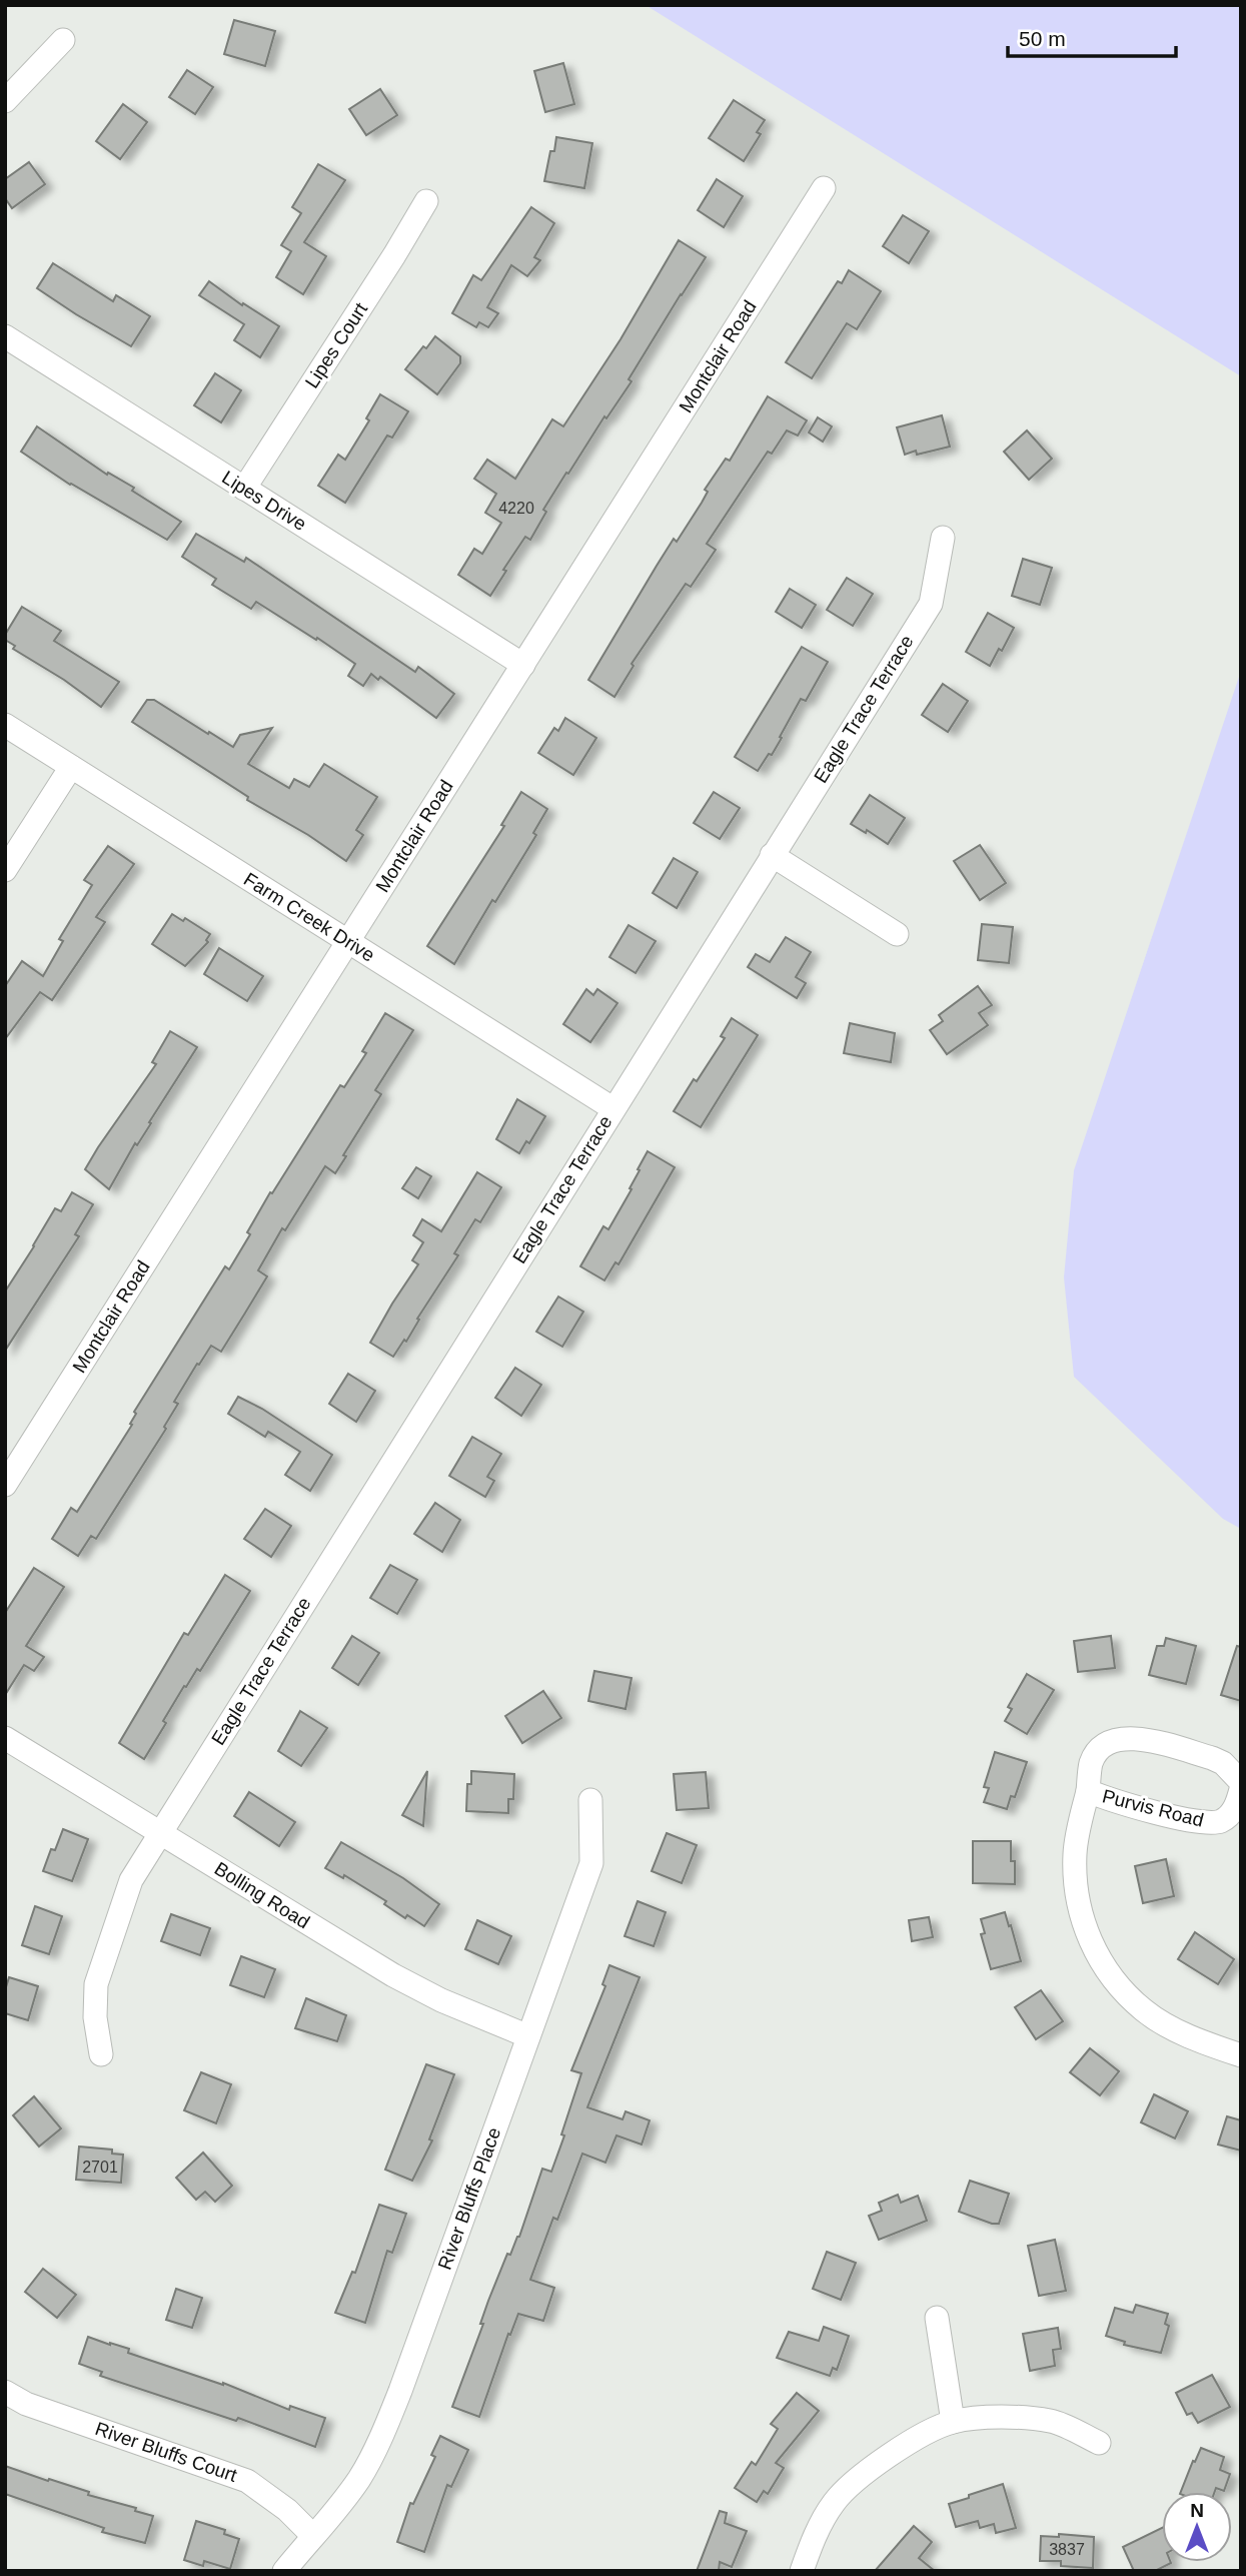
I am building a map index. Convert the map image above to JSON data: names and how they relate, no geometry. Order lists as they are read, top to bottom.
{
  "streets": {
    "street": [
      "Lipes Court",
      "Montclair Road",
      "Lipes Drive",
      "Eagle Trace Terrace",
      "Farm Creek Drive",
      "Purvis Road",
      "Bolling Road",
      "River Bluffs Place",
      "River Bluffs Court"
    ]
  },
  "crossings": [
    ["Lipes Court", "Lipes Drive"],
    ["Montclair Road", "Lipes Drive"],
    ["Montclair Road", "Farm Creek Drive"],
    ["Eagle Trace Terrace", "Farm Creek Drive"],
    ["Eagle Trace Terrace", "Bolling Road"],
    ["Bolling Road", "River Bluffs Place"],
    ["River Bluffs Place", "River Bluffs Court"]
  ],
  "house_numbers": ["4220", "2701", "3837"],
  "scale_bar": "50 m",
  "north": "top"
}
